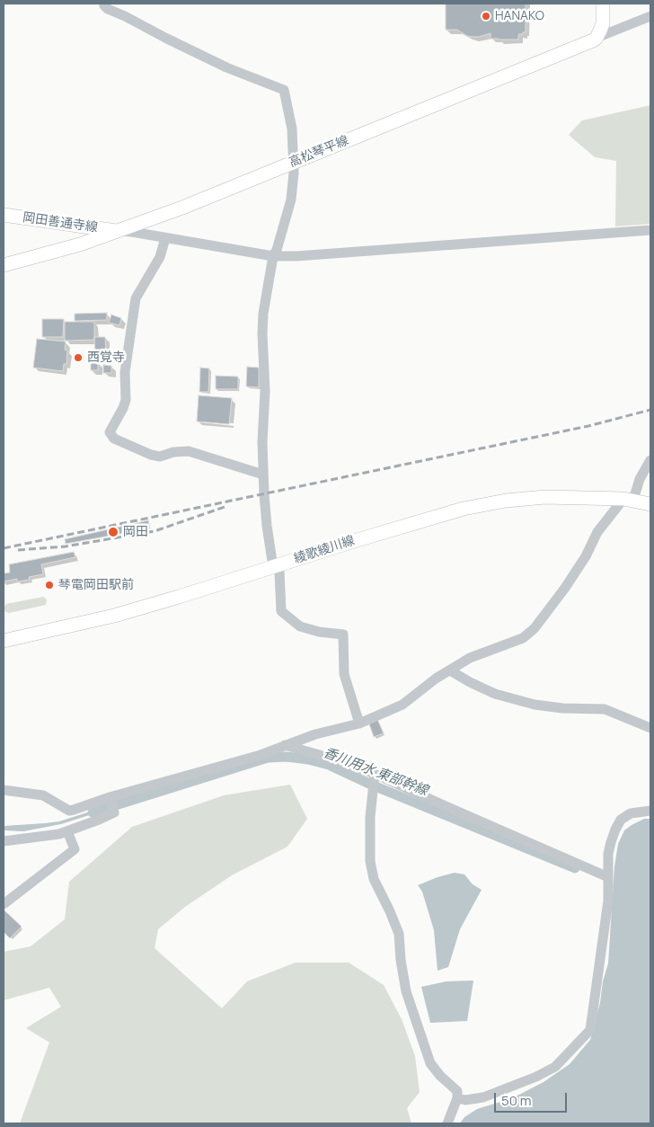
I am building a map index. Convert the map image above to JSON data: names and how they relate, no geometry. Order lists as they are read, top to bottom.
{
  "streets": {
    "main road": ["高松琴平線", "岡田善通寺線", "綾歌綾川線"]
  },
  "crossings": [
    ["高松琴平線", "岡田善通寺線"]
  ],
  "water": ["香川用水 東部幹線"],
  "places": [
    "HANAKO",
    "西覚寺",
    "岡田",
    "琴電岡田駅前"
  ],
  "scale_bar": "50 m"
}
